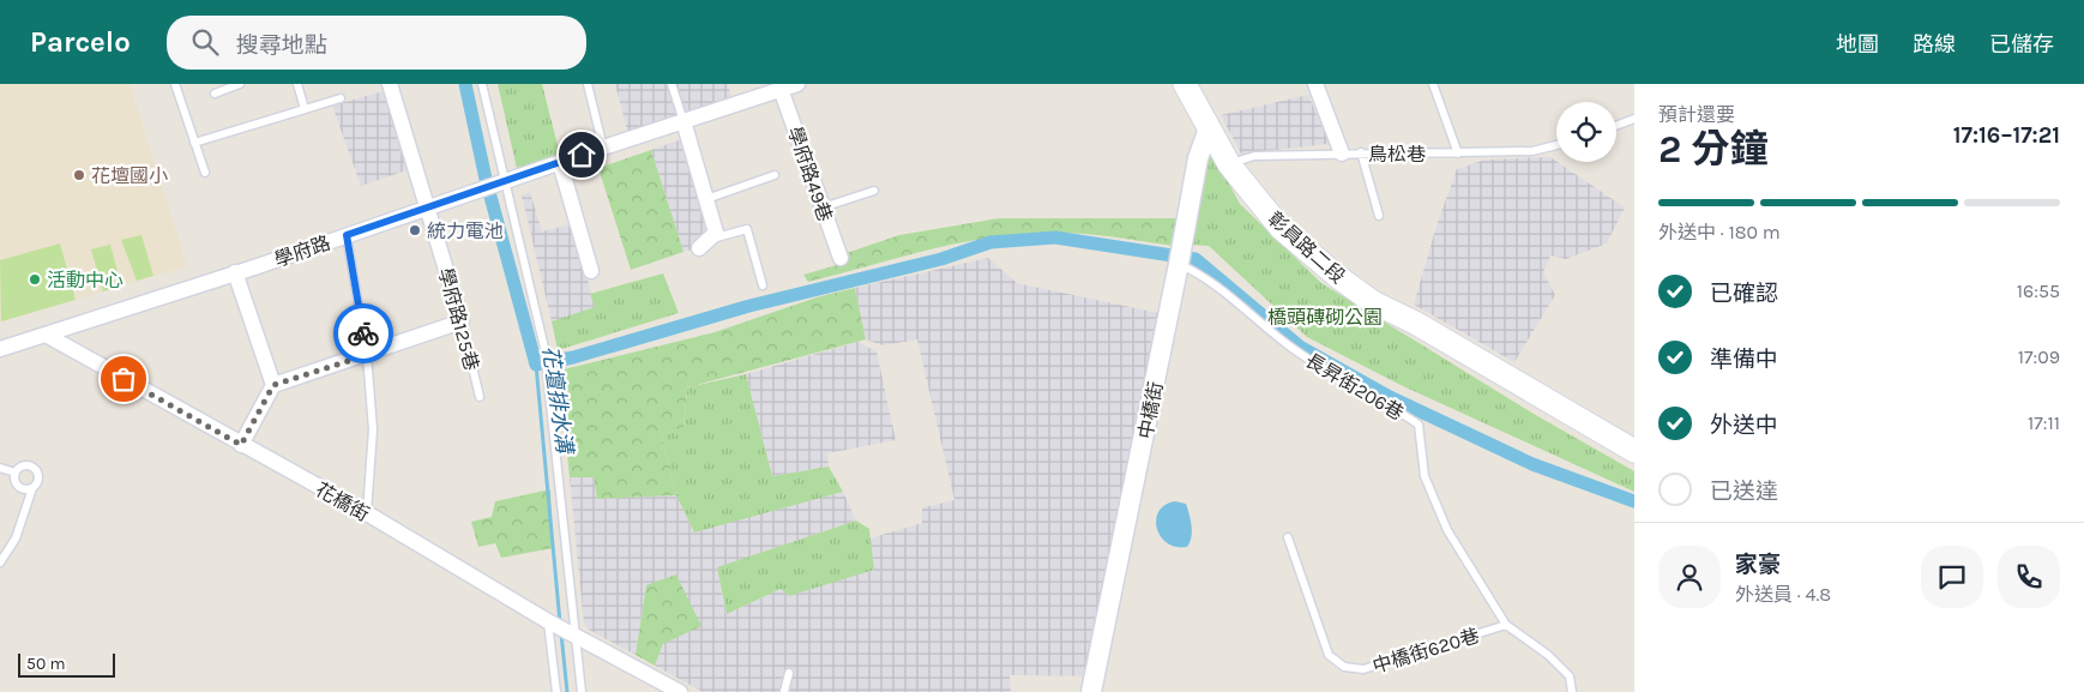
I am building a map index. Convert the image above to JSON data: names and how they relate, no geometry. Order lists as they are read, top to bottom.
{
  "streets": {
    "main road": ["彰員路二段"],
    "street": [
      "學府路49巷",
      "學府路",
      "學府路125巷",
      "中橋街",
      "花橋街"
    ],
    "lane": ["鳥松巷", "長昇街206巷", "中橋街620巷"]
  },
  "crossings": [
    ["鳥松巷", "彰員路二段"],
    ["學府路49巷", "學府路"],
    ["彰員路二段", "中橋街"],
    ["學府路", "學府路125巷"],
    ["學府路", "花橋街"],
    ["長昇街206巷", "中橋街"],
    ["長昇街206巷", "中橋街620巷"]
  ],
  "water": ["花壇排水溝"],
  "parks": ["橋頭磚砌公園"],
  "places": ["花壇國小", "統力電池", "活動中心"],
  "scale_bar": "50 m",
  "page": {
    "header": "Parcelo",
    "search": "搜尋地點",
    "nav": ["地圖", "路線", "已儲存"],
    "heading": ["2 分鐘", "預計還要", "17:16–17:21"],
    "panel": ["家豪", "外送員 · 4.8"],
    "bar": "外送中 · 180 m",
    "list": [
      ["已確認", "16:55"],
      ["準備中", "17:09"],
      ["外送中", "17:11"],
      "已送達"
    ],
    "scale": "50 m"
  }
}
